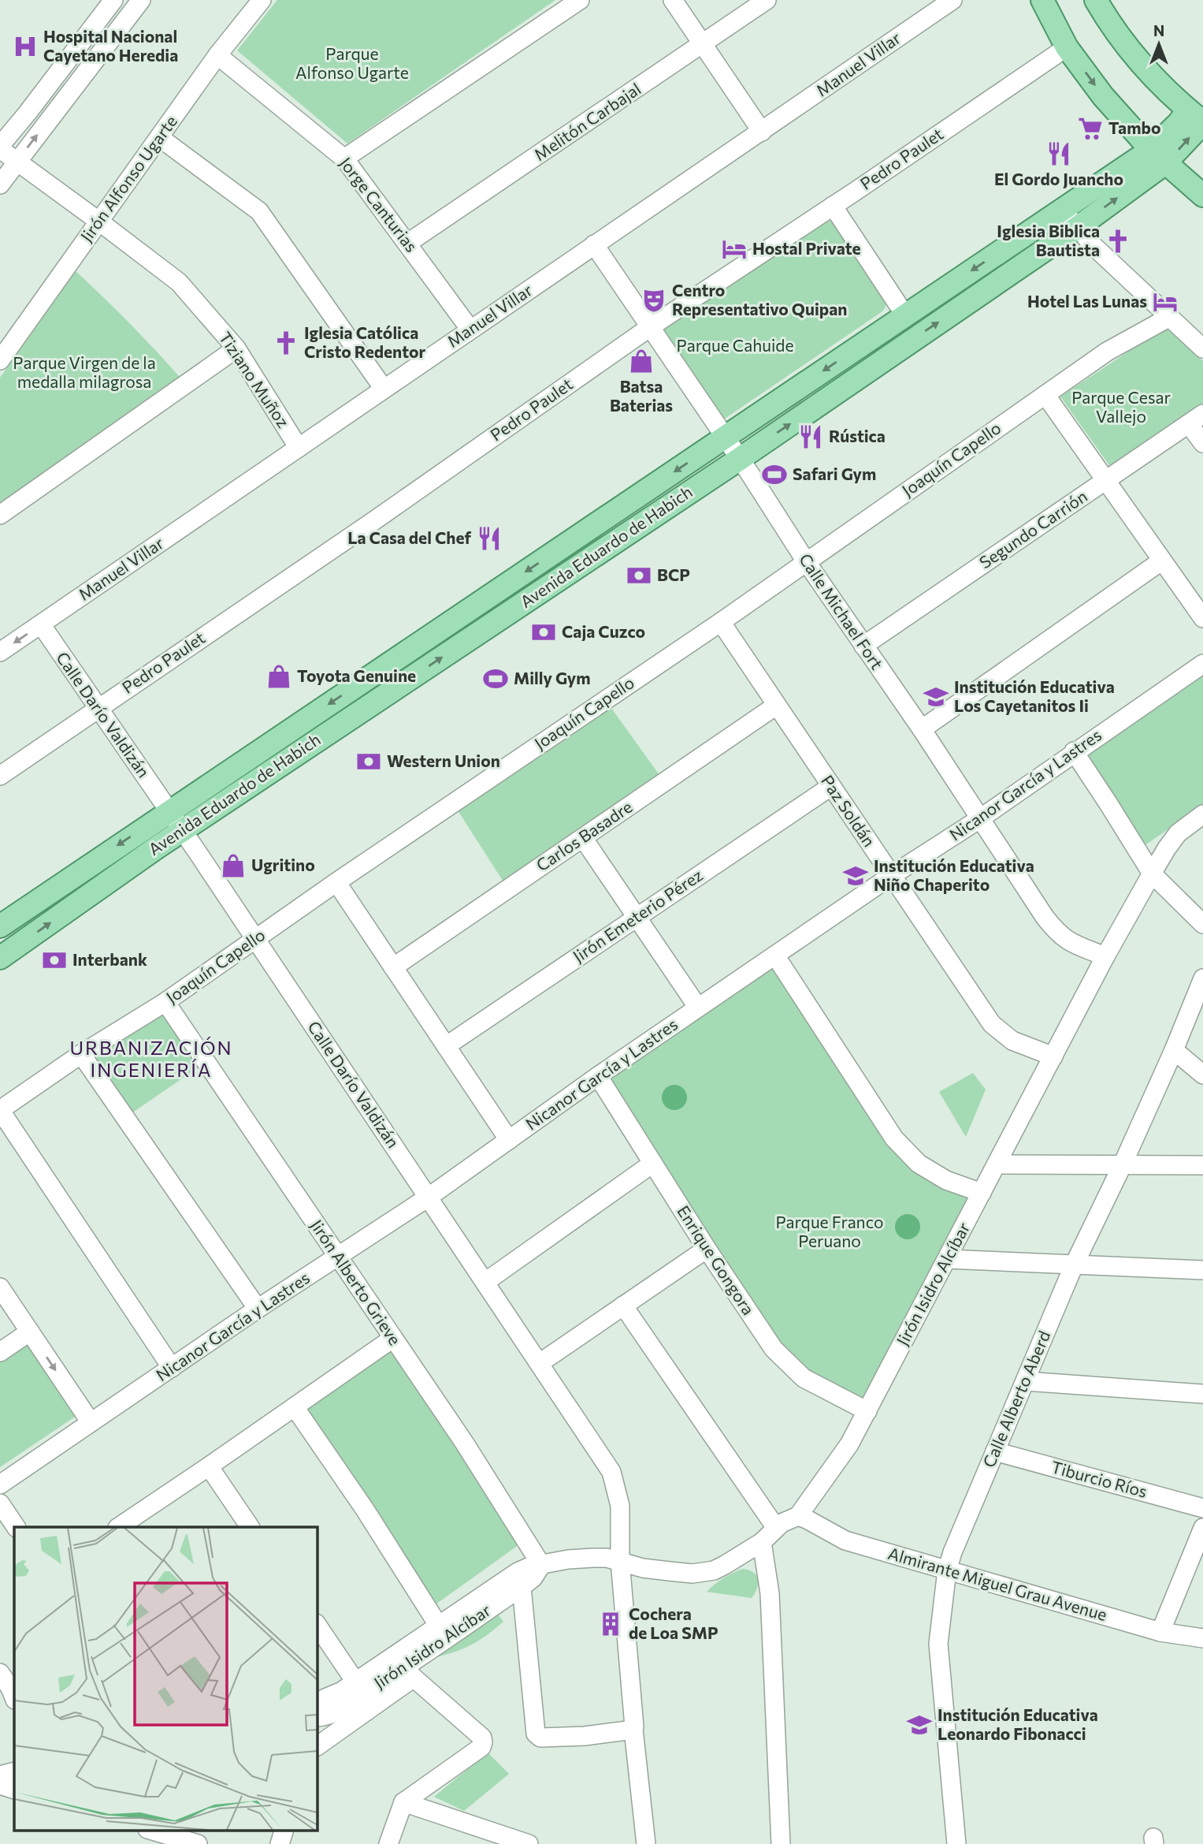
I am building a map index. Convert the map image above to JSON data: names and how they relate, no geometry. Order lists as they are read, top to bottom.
{
  "streets": {
    "main road": ["Avenida Eduardo de Habich"],
    "street": [
      "Manuel Villar",
      "Melitón Carbajal",
      "Pedro Paulet",
      "Jirón Alfonso Ugarte",
      "Jorge Canturias",
      "Tiziano Muñoz",
      "Joaquín Capello",
      "Segundo Carrión",
      "Calle Michael Fort",
      "Calle Darío Valdizán",
      "Nicanor García y Lastres",
      "Paz Soldán",
      "Carlos Basadre",
      "Jirón Emeterio Pérez",
      "Enrique Gongora",
      "Jirón Alberto Grieve",
      "Jirón Isidro Alcíbar",
      "Calle Alberto Aberd",
      "Tiburcio Ríos",
      "Almirante Miguel Grau Avenue"
    ]
  },
  "crossings": [
    ["Manuel Villar", "Jorge Canturias"],
    ["Manuel Villar", "Tiziano Muñoz"],
    ["Manuel Villar", "Calle Michael Fort"],
    ["Manuel Villar", "Calle Darío Valdizán"],
    ["Melitón Carbajal", "Jorge Canturias"],
    ["Pedro Paulet", "Calle Michael Fort"],
    ["Pedro Paulet", "Calle Darío Valdizán"],
    ["Jirón Alfonso Ugarte", "Jorge Canturias"],
    ["Jirón Alfonso Ugarte", "Tiziano Muñoz"],
    ["Joaquín Capello", "Calle Michael Fort"],
    ["Joaquín Capello", "Calle Darío Valdizán"],
    ["Joaquín Capello", "Paz Soldán"],
    ["Joaquín Capello", "Jirón Alberto Grieve"],
    ["Segundo Carrión", "Calle Michael Fort"],
    ["Avenida Eduardo de Habich", "Calle Michael Fort"],
    ["Avenida Eduardo de Habich", "Calle Darío Valdizán"],
    ["Calle Michael Fort", "Nicanor García y Lastres"],
    ["Calle Michael Fort", "Jirón Isidro Alcíbar"],
    ["Calle Darío Valdizán", "Nicanor García y Lastres"],
    ["Calle Darío Valdizán", "Jirón Isidro Alcíbar"],
    ["Nicanor García y Lastres", "Paz Soldán"],
    ["Nicanor García y Lastres", "Enrique Gongora"],
    ["Nicanor García y Lastres", "Jirón Alberto Grieve"],
    ["Paz Soldán", "Carlos Basadre"],
    ["Paz Soldán", "Jirón Emeterio Pérez"],
    ["Paz Soldán", "Jirón Isidro Alcíbar"],
    ["Enrique Gongora", "Jirón Isidro Alcíbar"],
    ["Jirón Alberto Grieve", "Jirón Isidro Alcíbar"],
    ["Jirón Isidro Alcíbar", "Almirante Miguel Grau Avenue"],
    ["Calle Alberto Aberd", "Tiburcio Ríos"],
    ["Calle Alberto Aberd", "Almirante Miguel Grau Avenue"]
  ],
  "districts": ["URBANIZACIÓN INGENIERÍA"],
  "parks": [
    "Parque Alfonso Ugarte",
    "Parque Cahuide",
    "Parque Virgen de la medalla milagrosa",
    "Parque Cesar Vallejo",
    "Parque Franco Peruano"
  ],
  "places": {
    "hospital": ["Hospital Nacional Cayetano Heredia"],
    "supermarket": ["Tambo"],
    "restaurant": ["El Gordo Juancho", "Rústica", "La Casa del Chef"],
    "church": ["Iglesia Biblica Bautista", "Iglesia Católica Cristo Redentor"],
    "hotel": ["Hostal Private", "Hotel Las Lunas"],
    "theatre": ["Centro Representativo Quipan"],
    "shop": ["Batsa Baterias", "Toyota Genuine", "Ugritino"],
    "sports": ["Safari Gym", "Milly Gym"],
    "bank": [
      "BCP",
      "Caja Cuzco",
      "Western Union",
      "Interbank"
    ],
    "school or university": ["Institución Educativa Los Cayetanitos Ii", "Institución Educativa Niño Chaperito", "Institución Educativa Leonardo Fibonacci"],
    "building": ["Cochera de Loa SMP"]
  },
  "north": "top"
}
